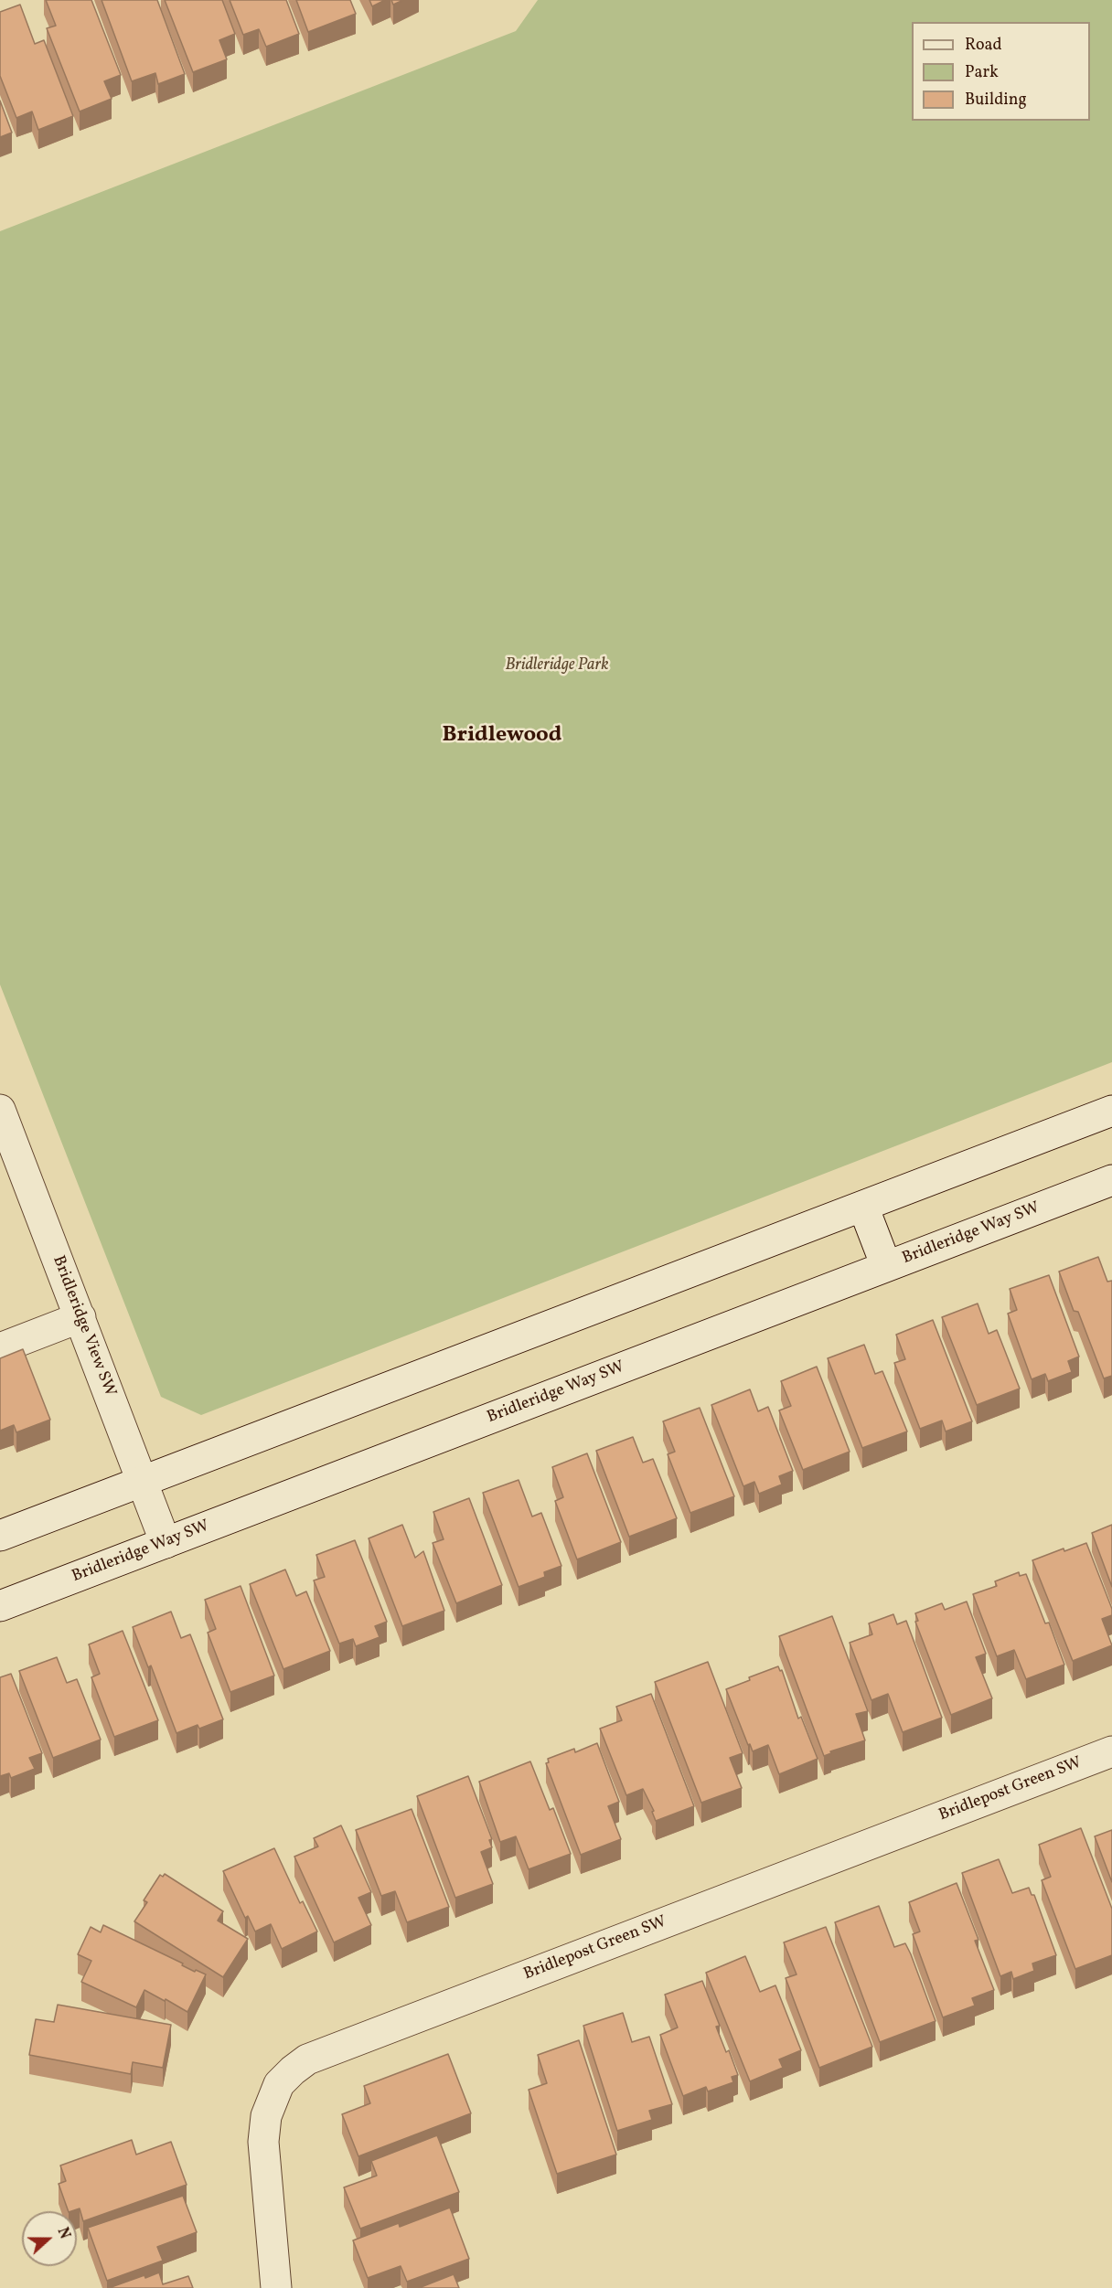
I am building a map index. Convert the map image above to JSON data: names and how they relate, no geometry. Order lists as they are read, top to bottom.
{
  "streets": {
    "street": ["Bridleridge Way SW", "Bridleridge View SW", "Bridlepost Green SW"]
  },
  "crossings": [
    ["Bridleridge Way SW", "Bridleridge View SW"]
  ],
  "districts": ["Bridlewood"],
  "parks": ["Bridleridge Park"],
  "legend": ["Road", "Park", "Building"],
  "north": "right"
}
